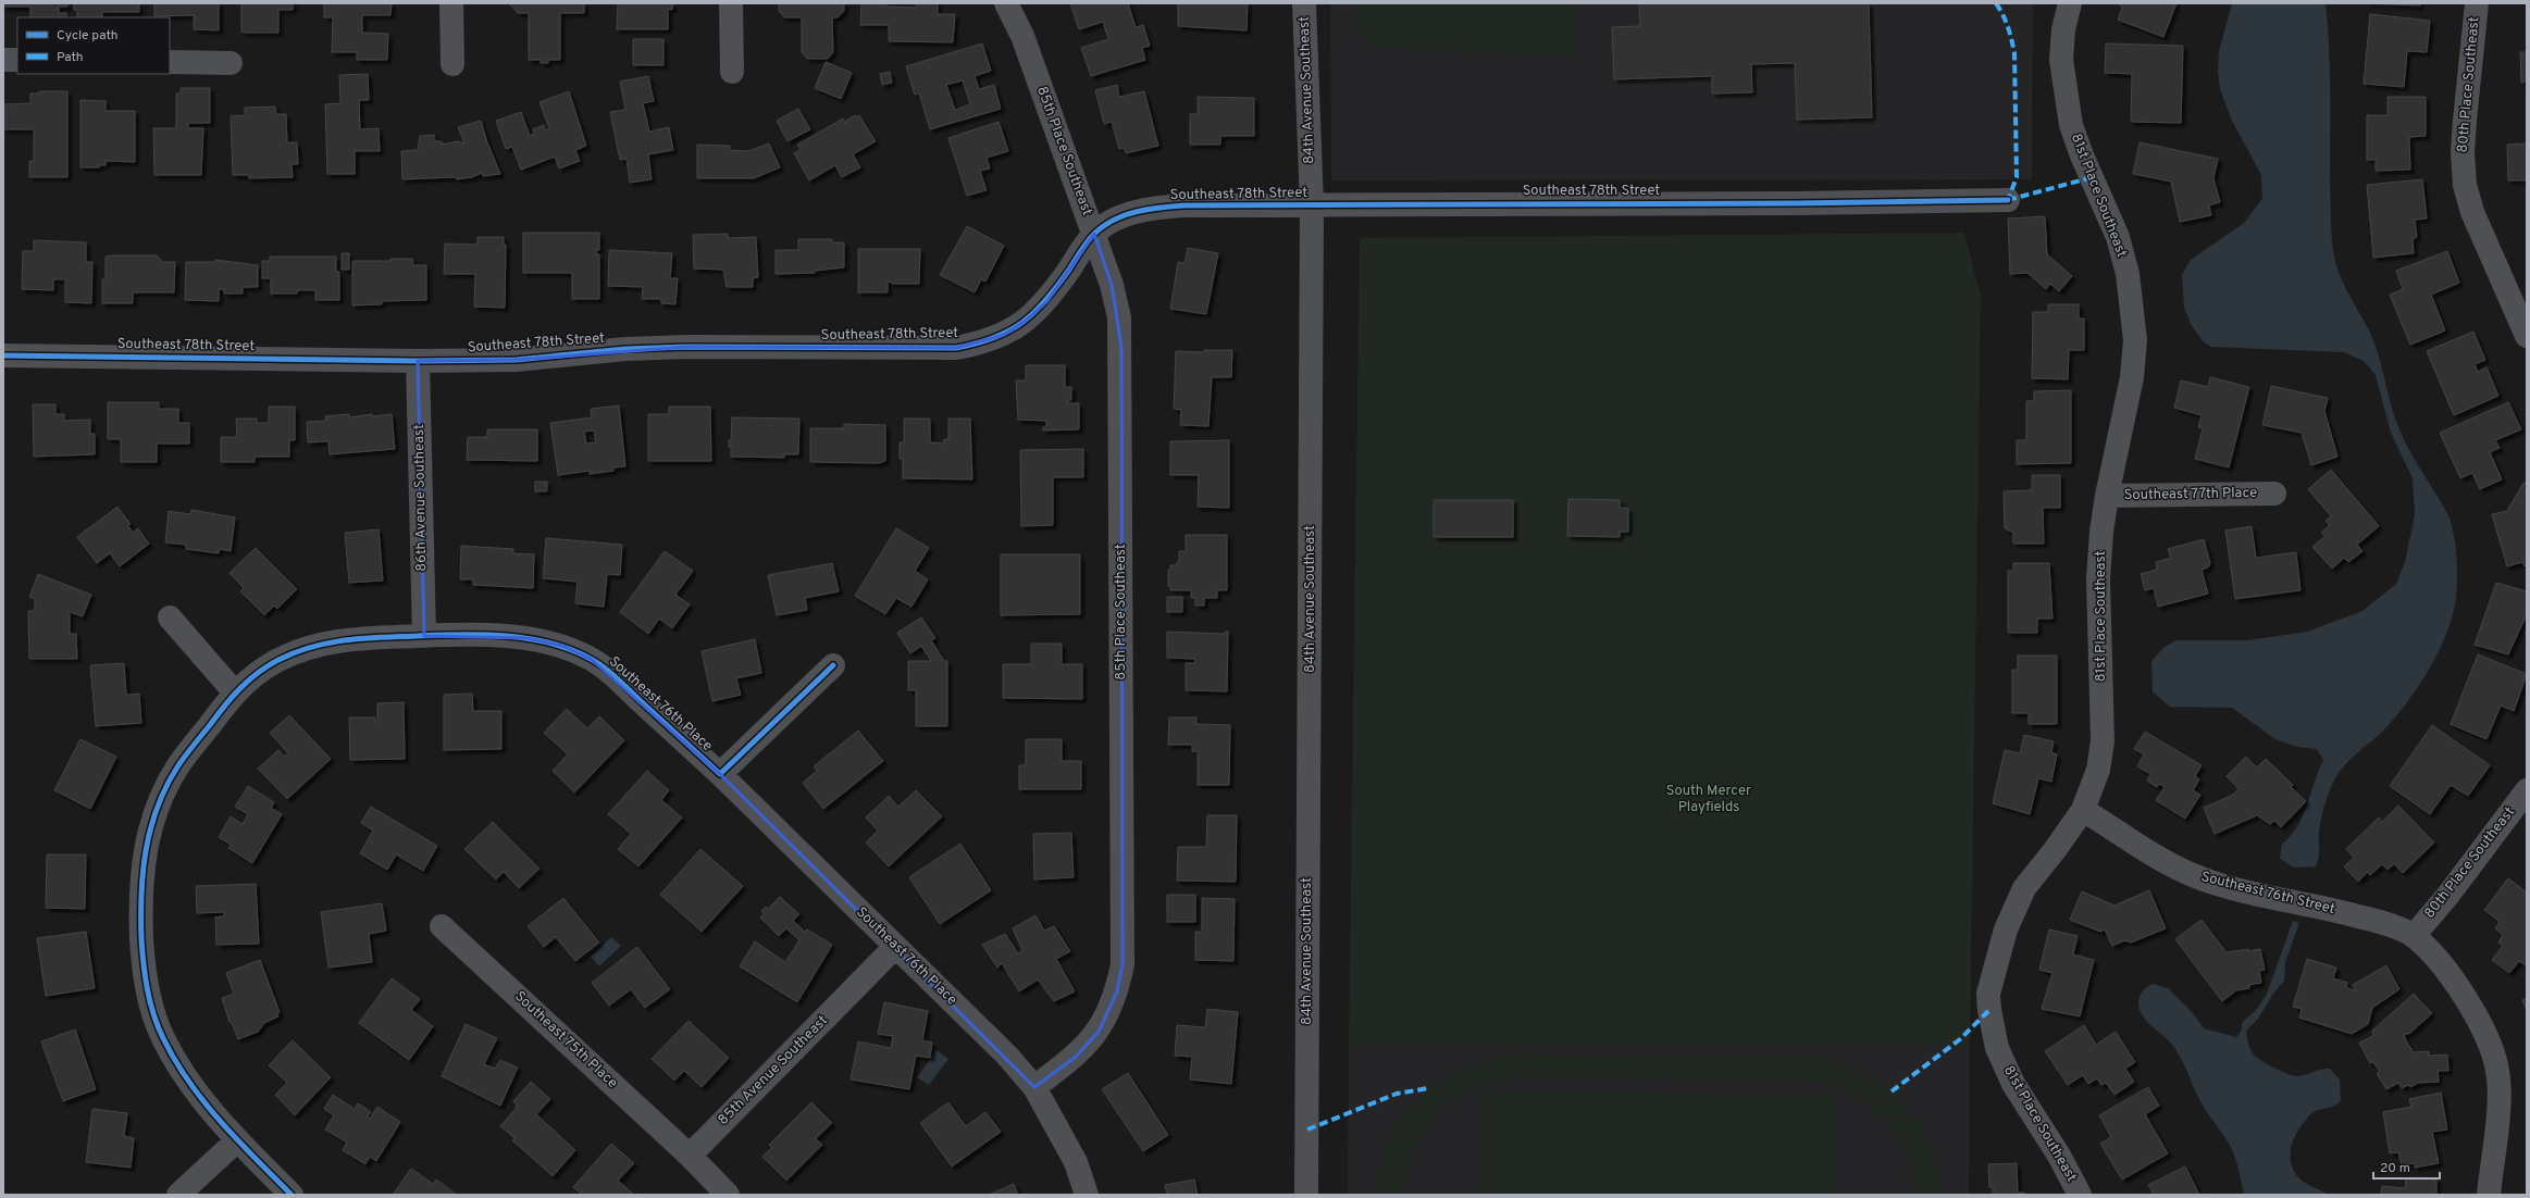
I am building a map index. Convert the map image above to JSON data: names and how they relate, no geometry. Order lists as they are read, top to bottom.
{
  "streets": {
    "street": [
      "80th Place Southeast",
      "84th Avenue Southeast",
      "85th Place Southeast",
      "Southeast 78th Street",
      "81st Place Southeast",
      "Southeast 77th Place",
      "86th Avenue Southeast",
      "Southeast 76th Place",
      "Southeast 76th Street",
      "Southeast 75th Place",
      "85th Avenue Southeast"
    ]
  },
  "crossings": [
    ["80th Place Southeast", "Southeast 76th Street"],
    ["84th Avenue Southeast", "Southeast 78th Street"],
    ["85th Place Southeast", "Southeast 78th Street"],
    ["85th Place Southeast", "Southeast 76th Place"],
    ["Southeast 78th Street", "86th Avenue Southeast"],
    ["81st Place Southeast", "Southeast 77th Place"],
    ["81st Place Southeast", "Southeast 76th Street"],
    ["86th Avenue Southeast", "Southeast 76th Place"],
    ["Southeast 76th Place", "85th Avenue Southeast"],
    ["Southeast 75th Place", "85th Avenue Southeast"]
  ],
  "parks": ["South Mercer Playfields"],
  "legend": ["Cycle path", "Path"],
  "scale_bar": "20 m"
}
